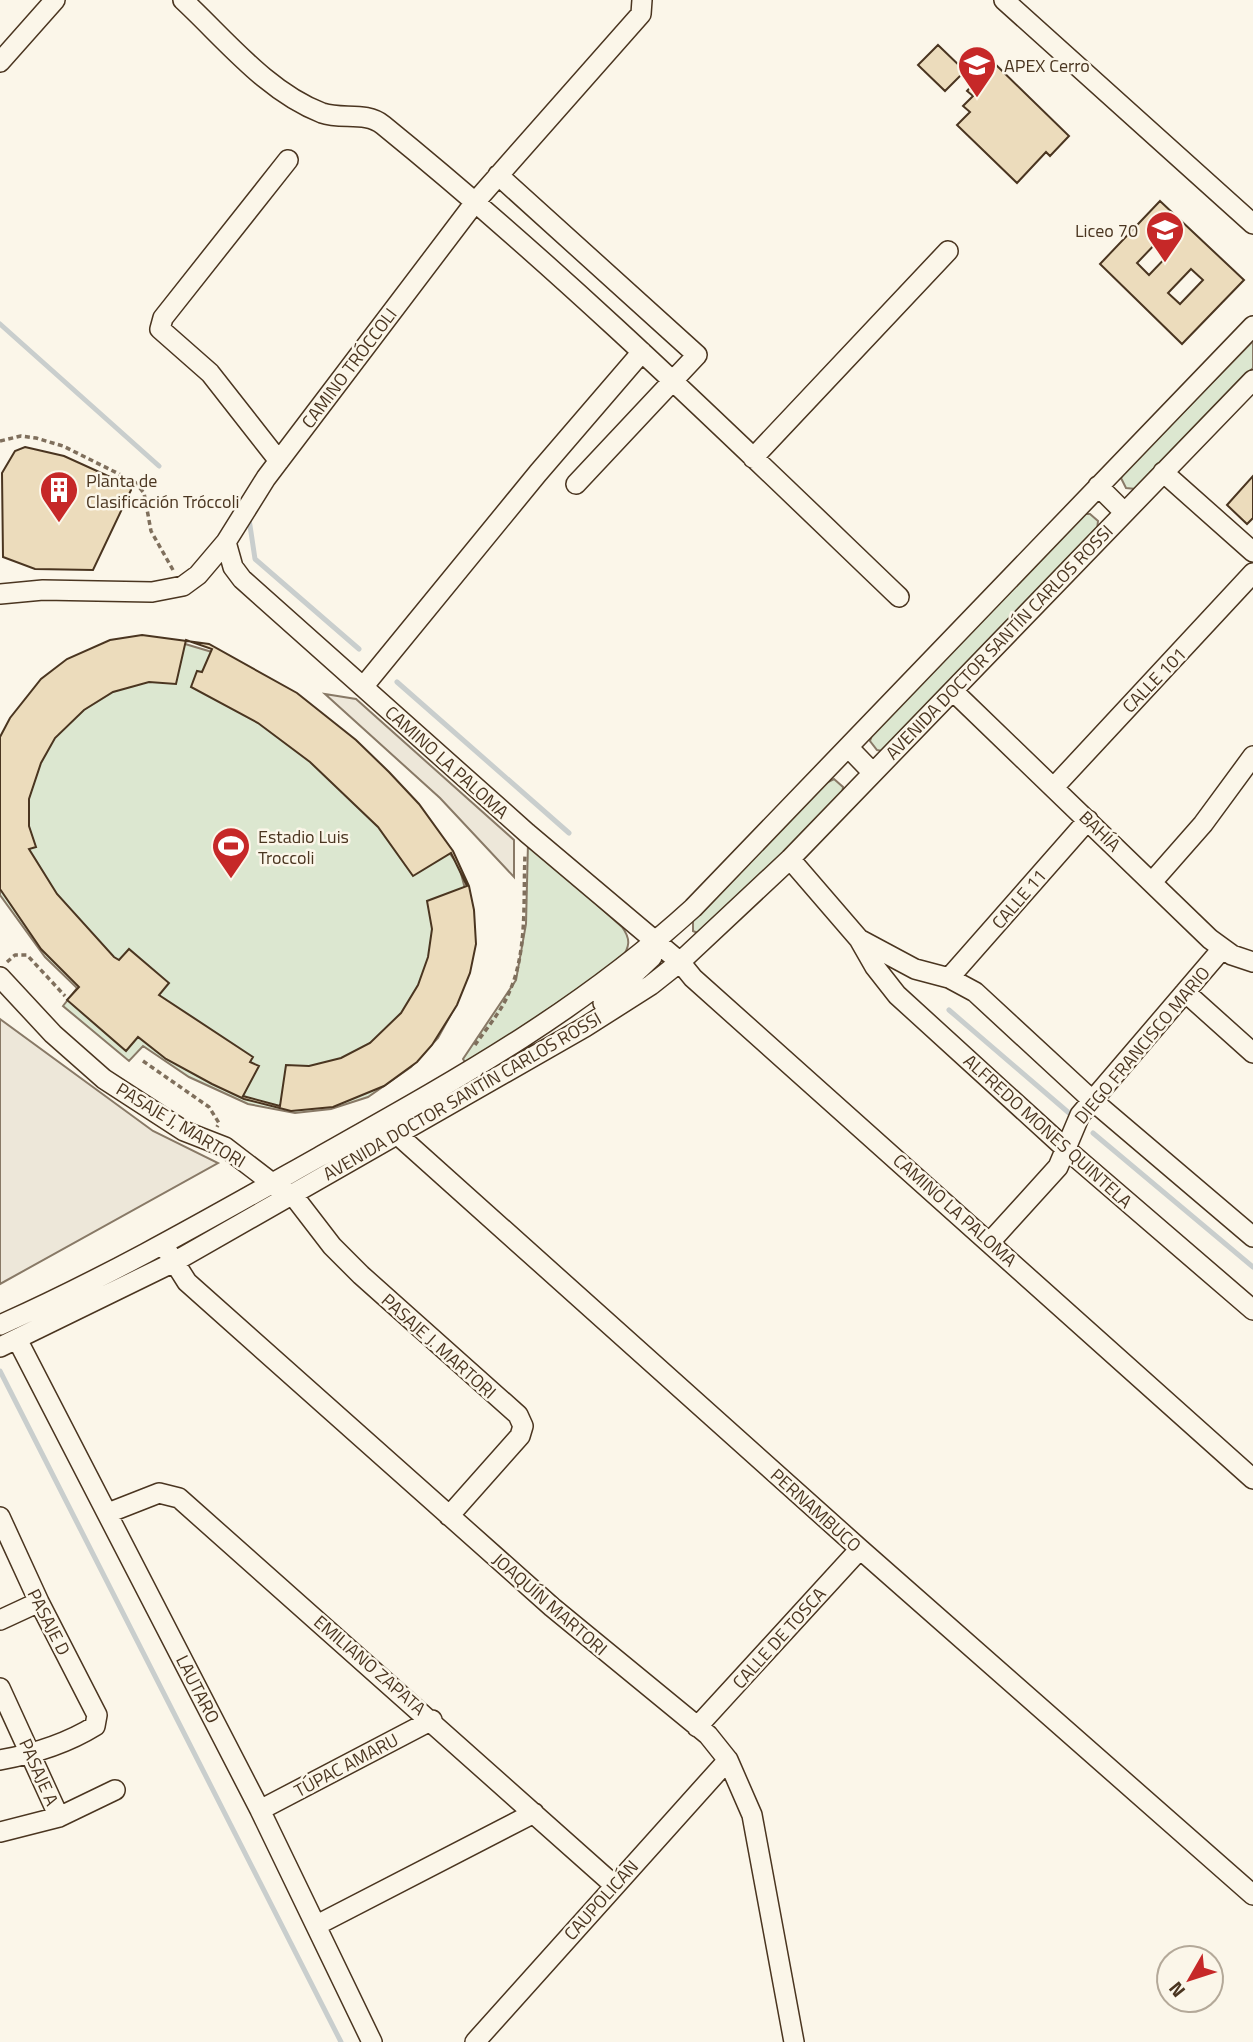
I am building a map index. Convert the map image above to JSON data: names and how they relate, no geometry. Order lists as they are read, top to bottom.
{
  "streets": {
    "street": [
      "CAMINO TRÓCCOLI",
      "AVENIDA DOCTOR SANTÍN CARLOS ROSSI",
      "CALLE 101",
      "CAMINO LA PALOMA",
      "BAHÍA",
      "CALLE 11",
      "DIEGO FRANCISCO MARIO",
      "PASAJE J, MARTORI",
      "ALFREDO MONES QUINTELA",
      "PASAJE J. MARTORI",
      "PERNAMBUCO",
      "JOAQUÍN MARTORI",
      "PASAJE D",
      "CALLE DE TOSCA",
      "EMILIANO ZAPATA",
      "LAUTARO",
      "TÚPAC AMARU",
      "PASAJE A",
      "CAUPOLICÁN"
    ]
  },
  "crossings": [
    ["CAMINO TRÓCCOLI", "CAMINO LA PALOMA"],
    ["AVENIDA DOCTOR SANTÍN CARLOS ROSSI", "CAMINO LA PALOMA"],
    ["AVENIDA DOCTOR SANTÍN CARLOS ROSSI", "BAHÍA"],
    ["AVENIDA DOCTOR SANTÍN CARLOS ROSSI", "PASAJE J, MARTORI"],
    ["AVENIDA DOCTOR SANTÍN CARLOS ROSSI", "ALFREDO MONES QUINTELA"],
    ["AVENIDA DOCTOR SANTÍN CARLOS ROSSI", "PASAJE J. MARTORI"],
    ["AVENIDA DOCTOR SANTÍN CARLOS ROSSI", "PERNAMBUCO"],
    ["AVENIDA DOCTOR SANTÍN CARLOS ROSSI", "JOAQUÍN MARTORI"],
    ["AVENIDA DOCTOR SANTÍN CARLOS ROSSI", "LAUTARO"],
    ["CALLE 101", "BAHÍA"],
    ["CAMINO LA PALOMA", "DIEGO FRANCISCO MARIO"],
    ["BAHÍA", "CALLE 11"],
    ["BAHÍA", "DIEGO FRANCISCO MARIO"],
    ["CALLE 11", "ALFREDO MONES QUINTELA"],
    ["DIEGO FRANCISCO MARIO", "ALFREDO MONES QUINTELA"],
    ["PASAJE J, MARTORI", "PASAJE J. MARTORI"],
    ["PASAJE J. MARTORI", "JOAQUÍN MARTORI"],
    ["PERNAMBUCO", "CALLE DE TOSCA"],
    ["JOAQUÍN MARTORI", "CALLE DE TOSCA"],
    ["JOAQUÍN MARTORI", "CAUPOLICÁN"],
    ["PASAJE D", "PASAJE A"],
    ["EMILIANO ZAPATA", "LAUTARO"],
    ["EMILIANO ZAPATA", "TÚPAC AMARU"],
    ["EMILIANO ZAPATA", "CAUPOLICÁN"],
    ["LAUTARO", "TÚPAC AMARU"]
  ],
  "places": {
    "school or university": ["APEX Cerro", "Liceo 70"],
    "building": ["Planta de Clasificación Tróccoli"],
    "sports": ["Estadio Luis Troccoli"]
  },
  "north": "bottom left"
}
